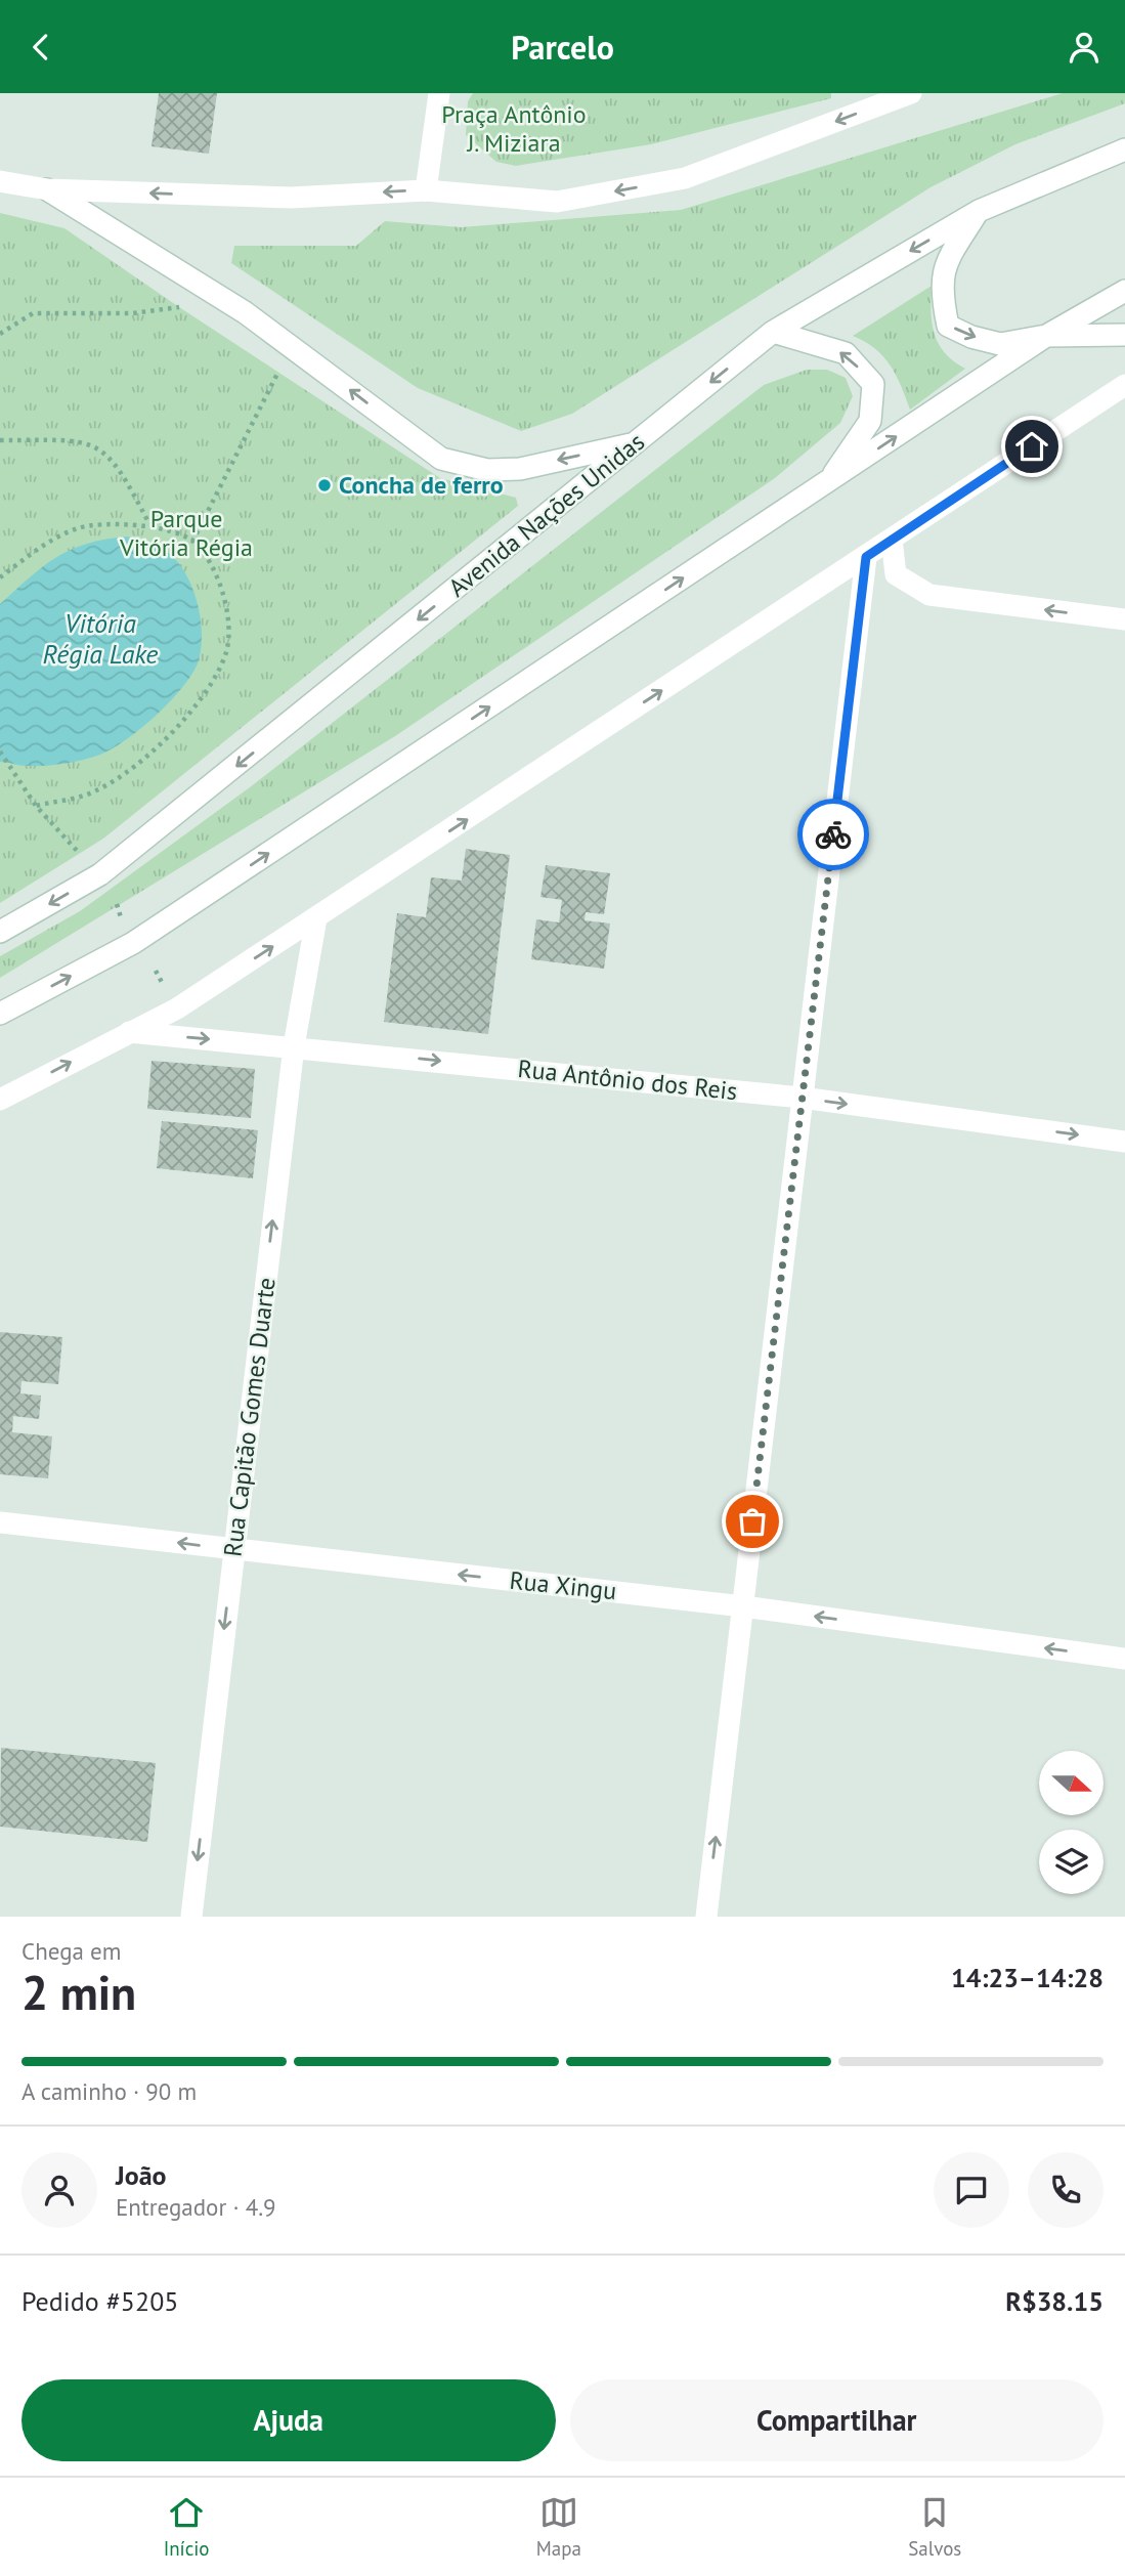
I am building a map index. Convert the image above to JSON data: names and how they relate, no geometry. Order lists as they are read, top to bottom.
{
  "streets": {
    "street": [
      "Avenida Nações Unidas",
      "Rua Antônio dos Reis",
      "Rua Capitão Gomes Duarte",
      "Rua Xingu"
    ]
  },
  "crossings": [
    ["Rua Antônio dos Reis", "Rua Capitão Gomes Duarte"],
    ["Rua Capitão Gomes Duarte", "Rua Xingu"]
  ],
  "one_way": ["Rua Antônio dos Reis", "Rua Xingu"],
  "water": ["Vitória Régia Lake"],
  "parks": ["Praça Antônio J. Miziara", "Parque Vitória Régia"],
  "places": ["Concha de ferro"],
  "north": "right",
  "page": {
    "header": "Parcelo",
    "heading": ["2 min", "Chega em", "14:23–14:28"],
    "panel": [
      "João",
      "Entregador · 4.9",
      "Pedido #5205",
      "R$38.15"
    ],
    "bar": "A caminho · 90 m",
    "buttons": ["Ajuda", "Compartilhar"],
    "tabs": ["Início", "Mapa", "Salvos"]
  }
}
